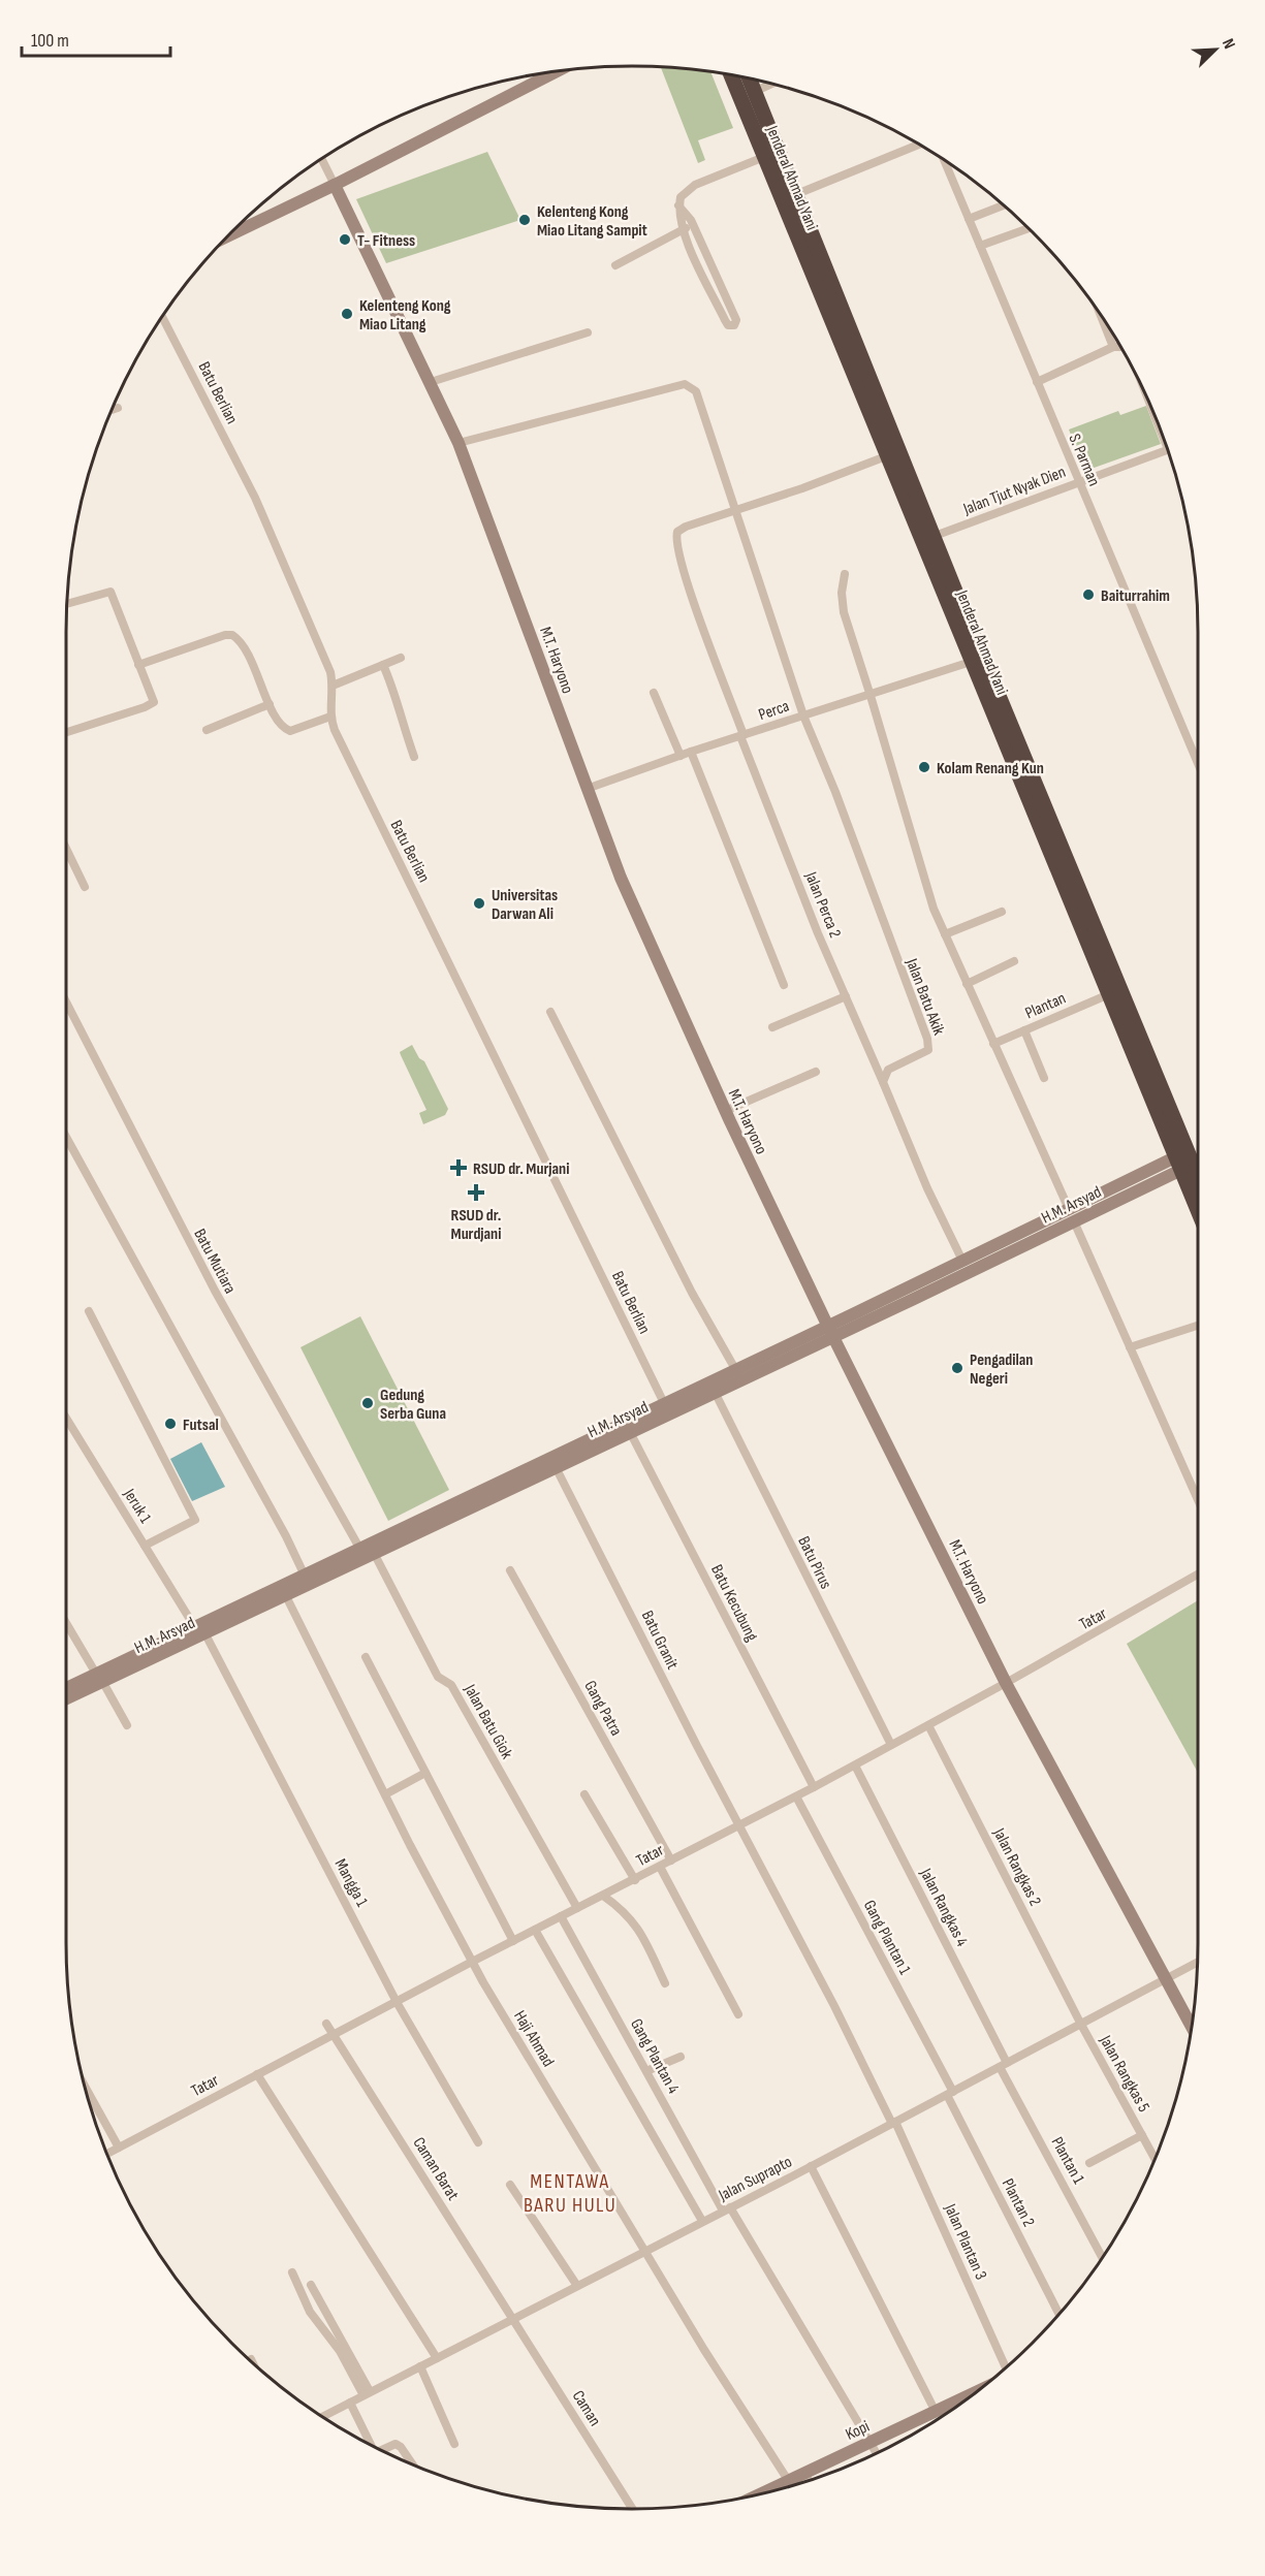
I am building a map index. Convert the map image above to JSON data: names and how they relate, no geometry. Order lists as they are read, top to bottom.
{
  "streets": {
    "highway": ["Jenderal Ahmad Yani"],
    "street": [
      "Batu Berlian",
      "S. Parman",
      "Jalan Tjut Nyak Dien",
      "M.T. Haryono",
      "Perca",
      "Jalan Perca 2",
      "Jalan Batu Akik",
      "Plantan",
      "H.M. Arsyad",
      "Batu Mutiara",
      "Jeruk 1",
      "Batu Pirus",
      "Batu Kecubung",
      "Tatar",
      "Batu Granit",
      "Gang Patra",
      "Jalan Batu Giok",
      "Jalan Rangkas 2",
      "Mangga 1",
      "Jalan Rangkas 4",
      "Gang Plantan 1",
      "Haji Ahmad",
      "Gang Plantan 4",
      "Jalan Rangkas 5",
      "Plantan 1",
      "Caman Barat",
      "Jalan Suprapto",
      "Plantan 2",
      "Jalan Plantan 3",
      "Caman",
      "Kopi"
    ]
  },
  "crossings": [
    ["Jenderal Ahmad Yani", "Jalan Tjut Nyak Dien"],
    ["Jenderal Ahmad Yani", "Perca"],
    ["Jenderal Ahmad Yani", "Plantan"],
    ["Jenderal Ahmad Yani", "H.M. Arsyad"],
    ["Batu Berlian", "H.M. Arsyad"],
    ["S. Parman", "Jalan Tjut Nyak Dien"],
    ["M.T. Haryono", "Perca"],
    ["M.T. Haryono", "H.M. Arsyad"],
    ["M.T. Haryono", "Tatar"],
    ["M.T. Haryono", "Jalan Suprapto"],
    ["Perca", "Jalan Perca 2"],
    ["Perca", "Jalan Batu Akik"],
    ["Jalan Perca 2", "Jalan Batu Akik"],
    ["H.M. Arsyad", "Batu Mutiara"],
    ["H.M. Arsyad", "Jeruk 1"],
    ["H.M. Arsyad", "Batu Pirus"],
    ["H.M. Arsyad", "Batu Kecubung"],
    ["H.M. Arsyad", "Batu Granit"],
    ["H.M. Arsyad", "Jalan Batu Giok"],
    ["H.M. Arsyad", "Mangga 1"],
    ["H.M. Arsyad", "Haji Ahmad"],
    ["Batu Pirus", "Tatar"],
    ["Batu Kecubung", "Tatar"],
    ["Tatar", "Batu Granit"],
    ["Tatar", "Gang Patra"],
    ["Tatar", "Jalan Batu Giok"],
    ["Tatar", "Jalan Rangkas 2"],
    ["Tatar", "Mangga 1"],
    ["Tatar", "Jalan Rangkas 4"],
    ["Tatar", "Gang Plantan 1"],
    ["Tatar", "Haji Ahmad"],
    ["Tatar", "Gang Plantan 4"],
    ["Tatar", "Caman Barat"],
    ["Batu Granit", "Jalan Suprapto"],
    ["Batu Granit", "Jalan Plantan 3"],
    ["Jalan Rangkas 2", "Jalan Rangkas 5"],
    ["Jalan Rangkas 2", "Jalan Suprapto"],
    ["Jalan Rangkas 4", "Plantan 1"],
    ["Jalan Rangkas 4", "Jalan Suprapto"],
    ["Gang Plantan 1", "Jalan Suprapto"],
    ["Gang Plantan 1", "Plantan 2"],
    ["Haji Ahmad", "Jalan Suprapto"],
    ["Haji Ahmad", "Kopi"],
    ["Gang Plantan 4", "Jalan Suprapto"],
    ["Gang Plantan 4", "Kopi"],
    ["Jalan Rangkas 5", "Jalan Suprapto"],
    ["Plantan 1", "Jalan Suprapto"],
    ["Caman Barat", "Jalan Suprapto"],
    ["Caman Barat", "Caman"],
    ["Jalan Suprapto", "Plantan 2"],
    ["Jalan Suprapto", "Jalan Plantan 3"],
    ["Jalan Suprapto", "Caman"]
  ],
  "districts": ["MENTAWA BARU HULU"],
  "places": {
    "other": [
      "Kelenteng Kong Miao Litang Sampit",
      "T- Fitness",
      "Kelenteng Kong Miao Litang",
      "Baiturrahim",
      "Kolam Renang Kun",
      "Universitas Darwan Ali",
      "Pengadilan Negeri",
      "Gedung Serba Guna",
      "Futsal"
    ],
    "health": ["RSUD dr. Murjani", "RSUD dr. Murdjani"]
  },
  "scale_bar": "100 m",
  "north": "top right"
}
